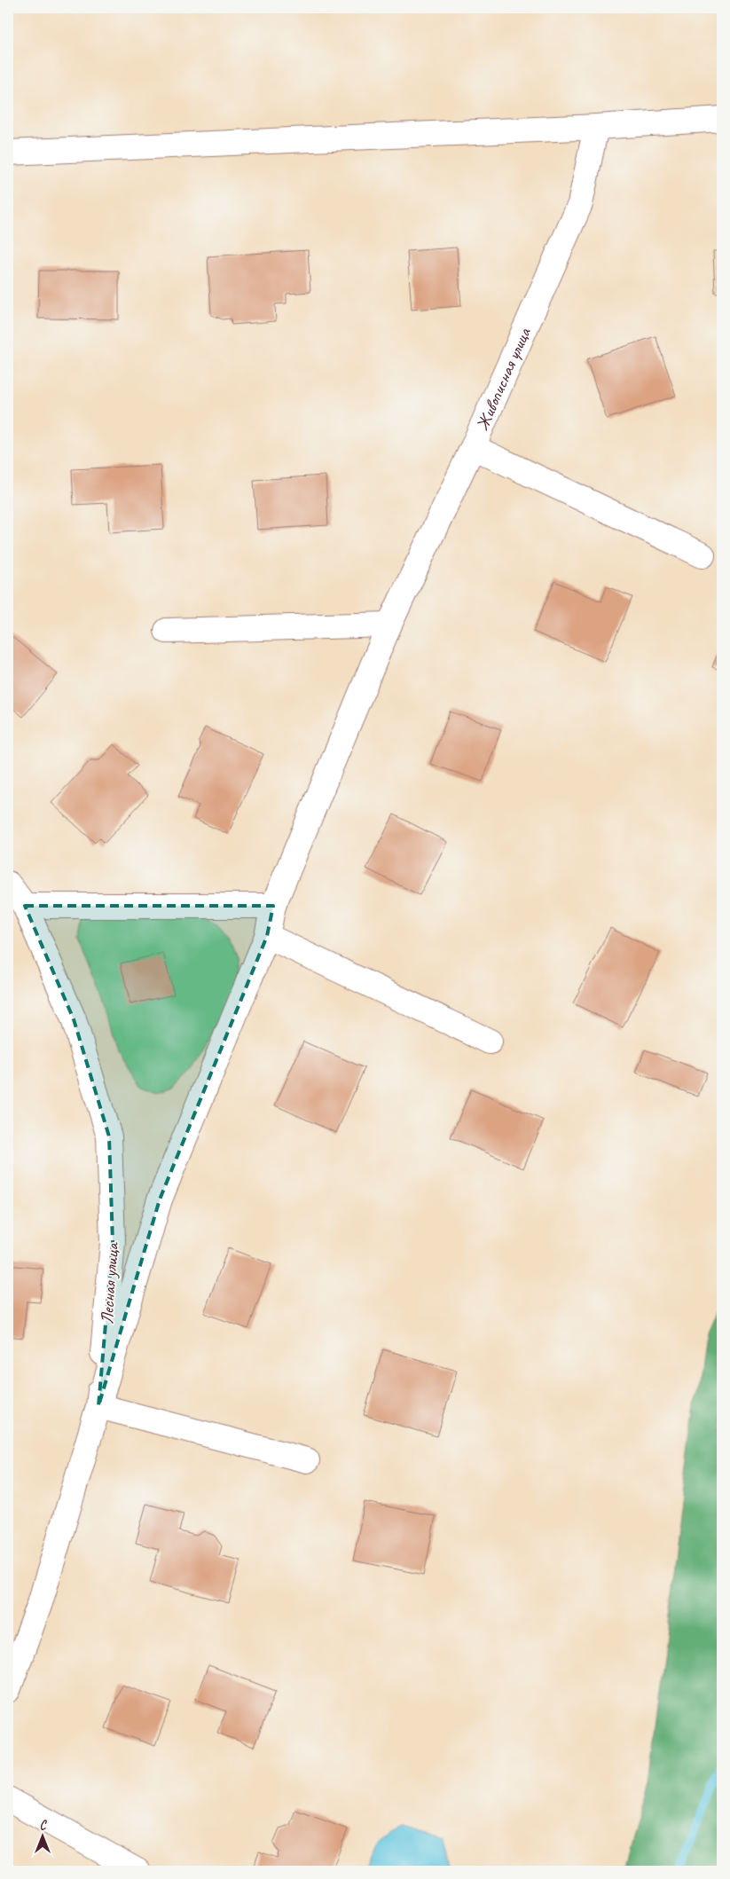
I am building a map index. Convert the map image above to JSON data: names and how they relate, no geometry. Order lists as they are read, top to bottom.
{
  "streets": {
    "street": ["Живописная улица", "Лесная улица"]
  },
  "crossings": [
    ["Живописная улица", "Лесная улица"]
  ],
  "north": "top"
}
